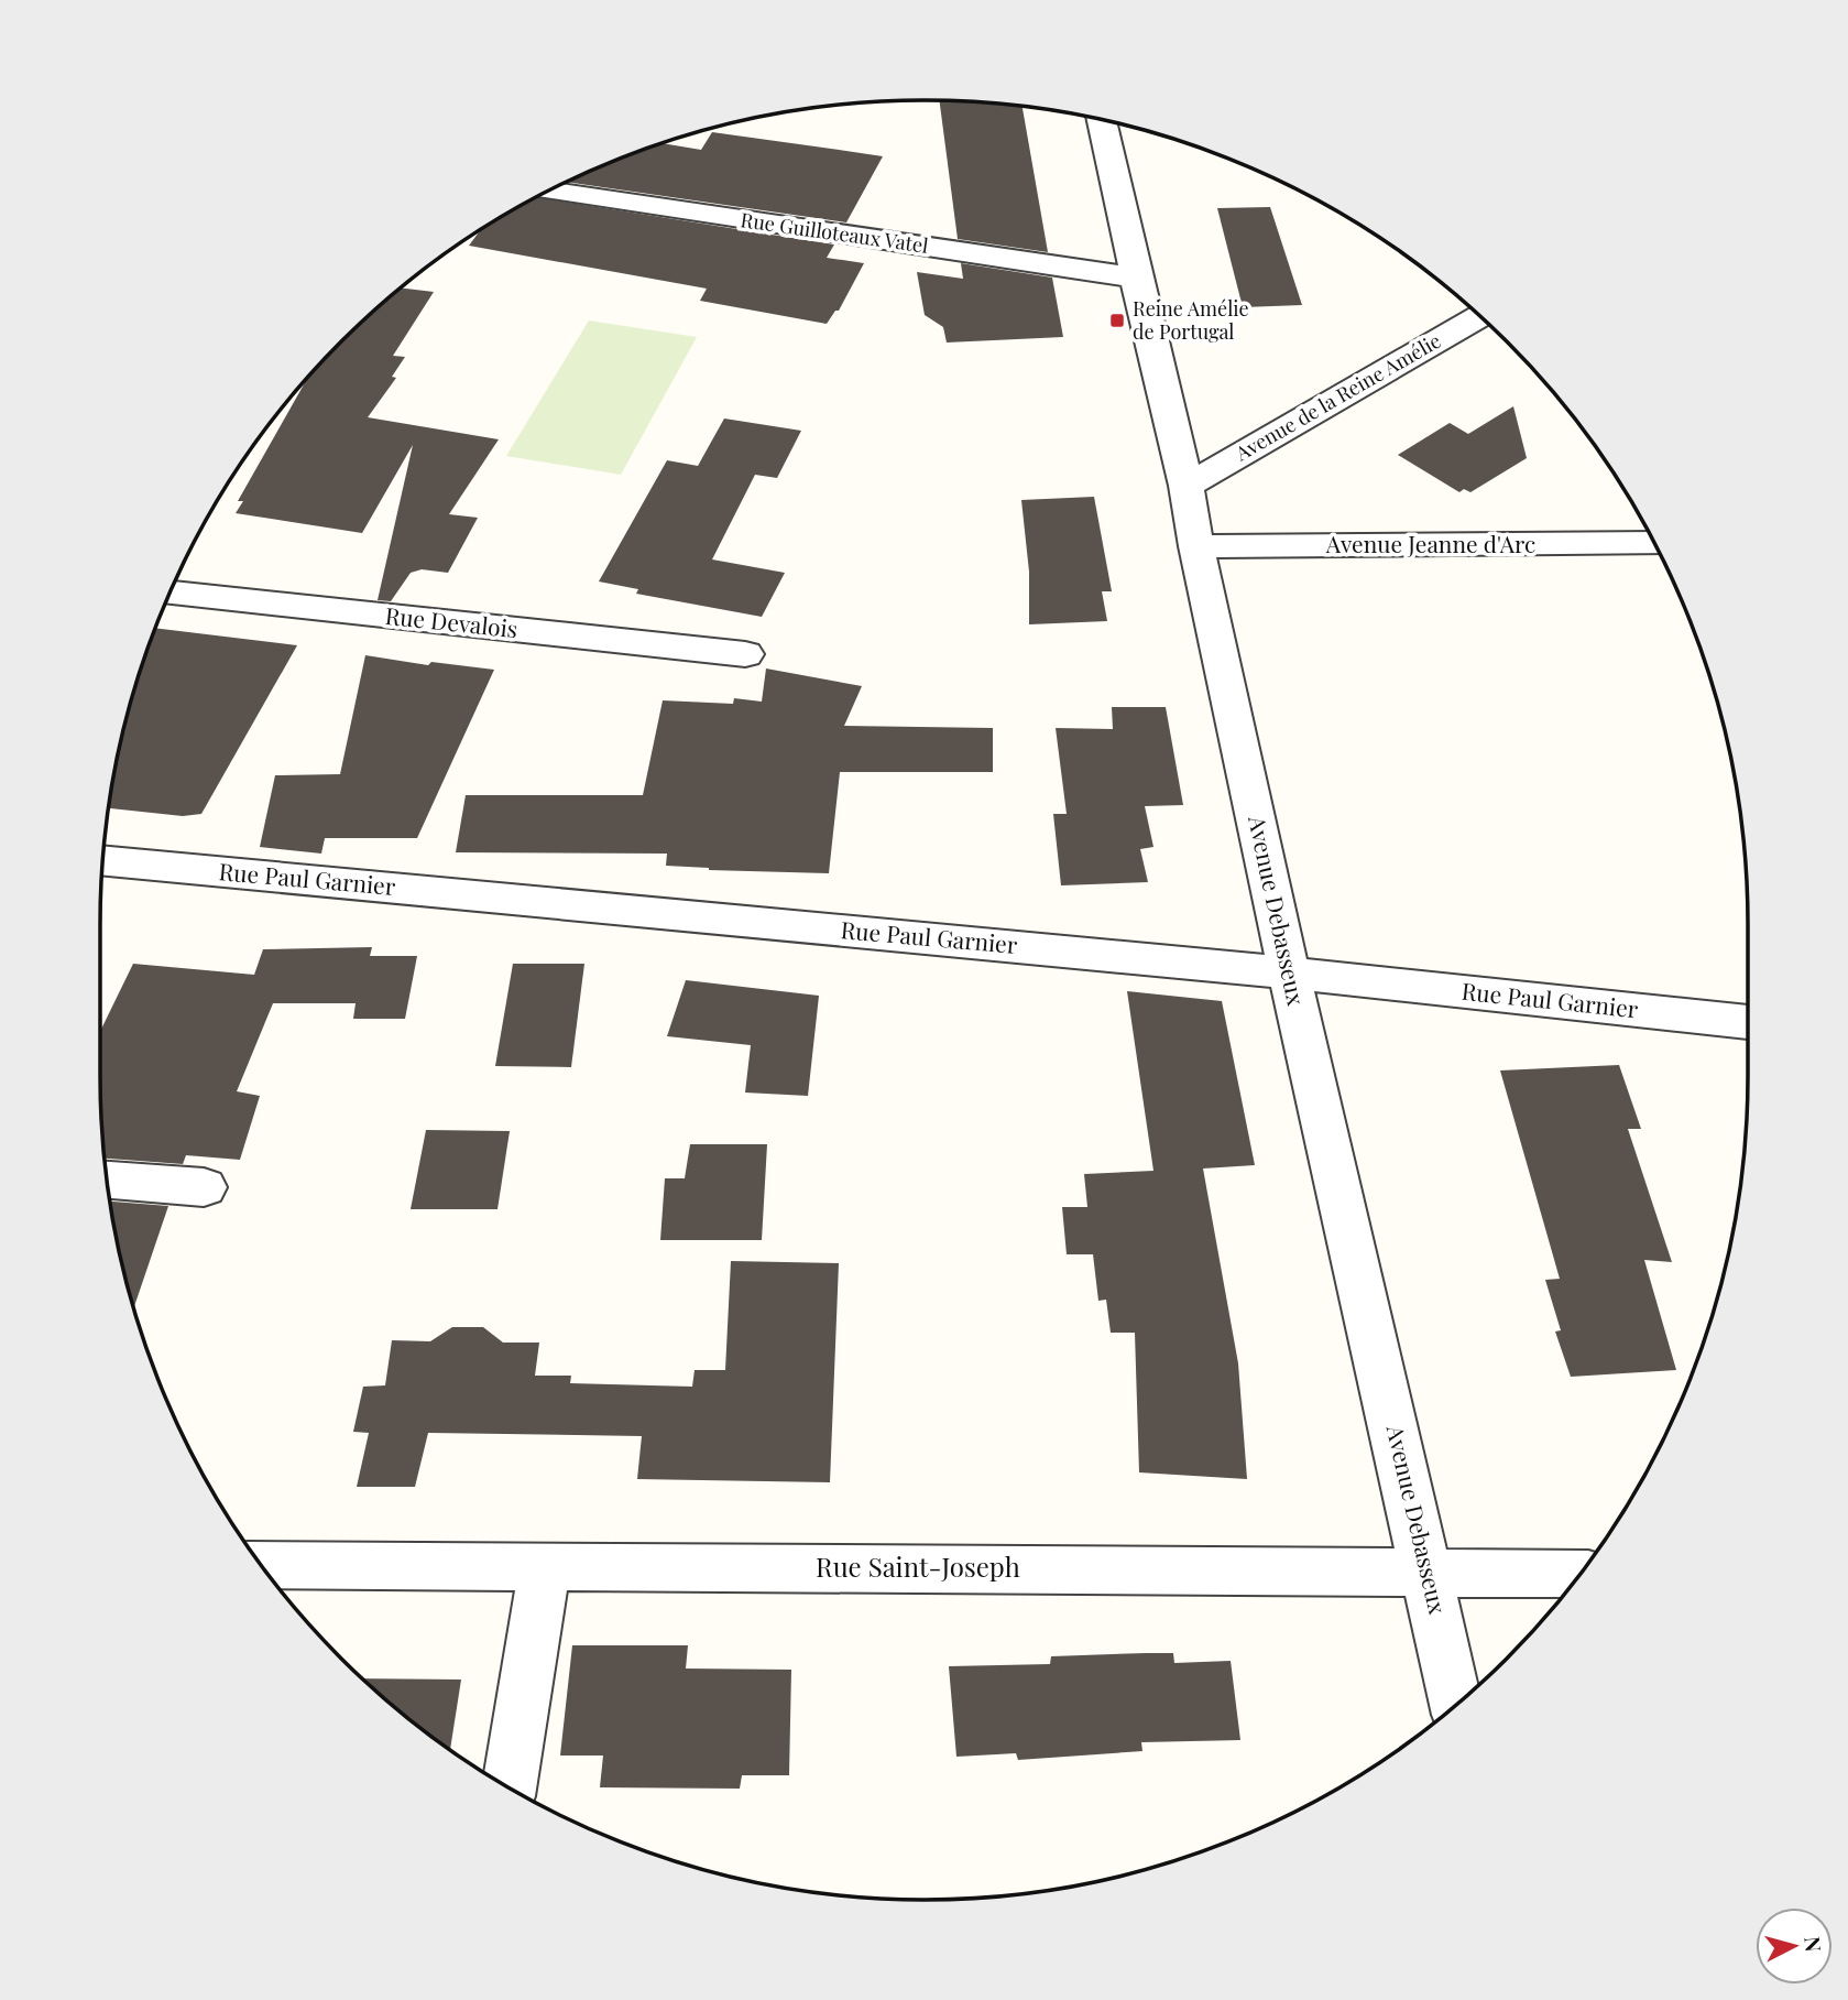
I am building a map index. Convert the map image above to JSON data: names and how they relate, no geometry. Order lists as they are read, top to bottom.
{
  "streets": {
    "street": [
      "Rue Guilloteaux Vatel",
      "Avenue de la Reine Amélie",
      "Avenue Jeanne d'Arc",
      "Rue Devalois",
      "Rue Paul Garnier",
      "Avenue Debasseux",
      "Rue Saint-Joseph"
    ]
  },
  "crossings": [
    ["Rue Guilloteaux Vatel", "Avenue Debasseux"],
    ["Avenue de la Reine Amélie", "Avenue Debasseux"],
    ["Avenue Jeanne d'Arc", "Avenue Debasseux"],
    ["Rue Paul Garnier", "Avenue Debasseux"],
    ["Avenue Debasseux", "Rue Saint-Joseph"]
  ],
  "places": {
    "transit": ["Reine Amélie de Portugal"]
  },
  "north": "right"
}
